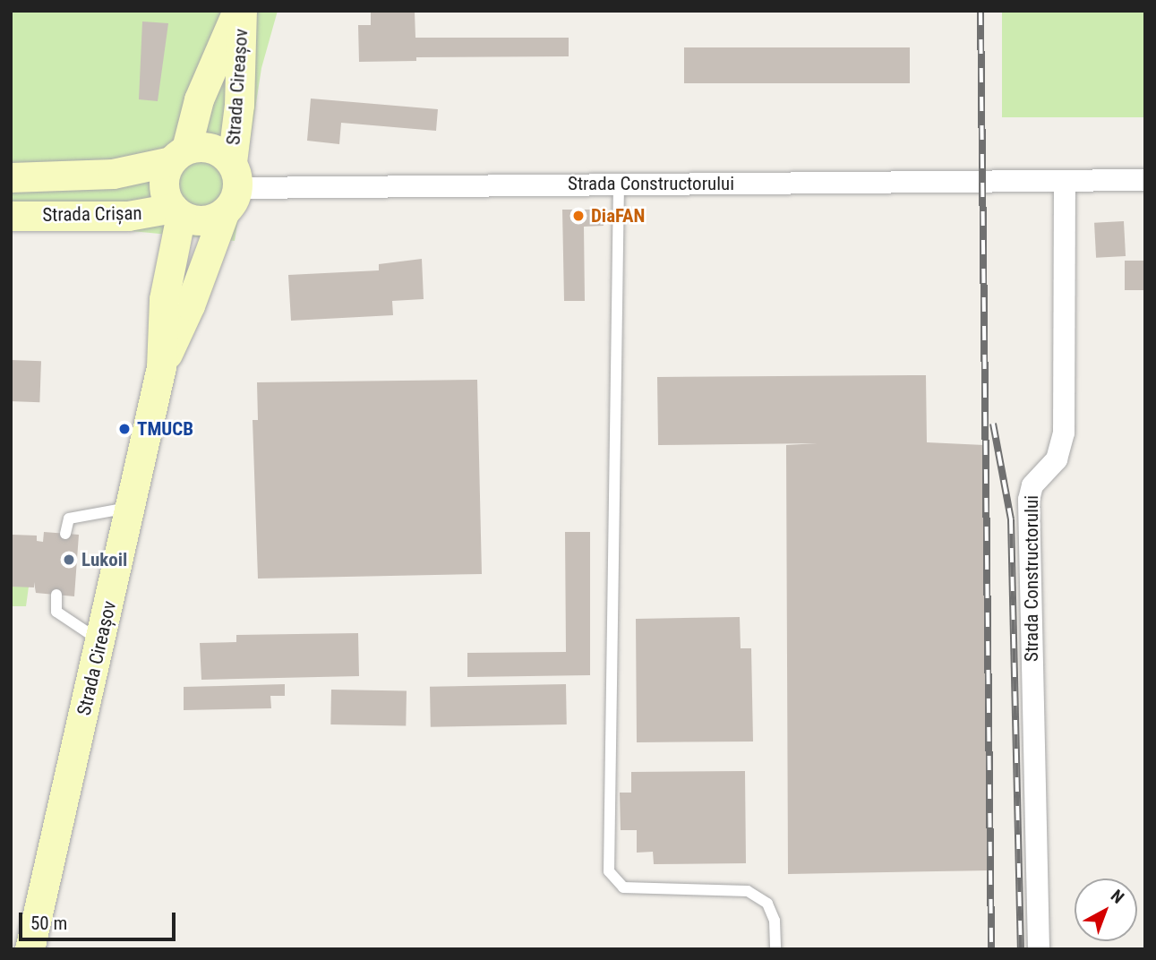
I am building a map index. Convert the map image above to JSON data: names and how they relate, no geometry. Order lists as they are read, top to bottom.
{
  "streets": {
    "main road": ["Strada Cireașov", "Strada Crișan"],
    "street": ["Strada Constructorului"]
  },
  "crossings": [
    ["Strada Cireașov", "Strada Constructorului"],
    ["Strada Cireașov", "Strada Crișan"],
    ["Strada Constructorului", "Strada Crișan"]
  ],
  "places": ["DiaFAN", "TMUCB", "Lukoil"],
  "scale_bar": "50 m",
  "north": "top right"
}
